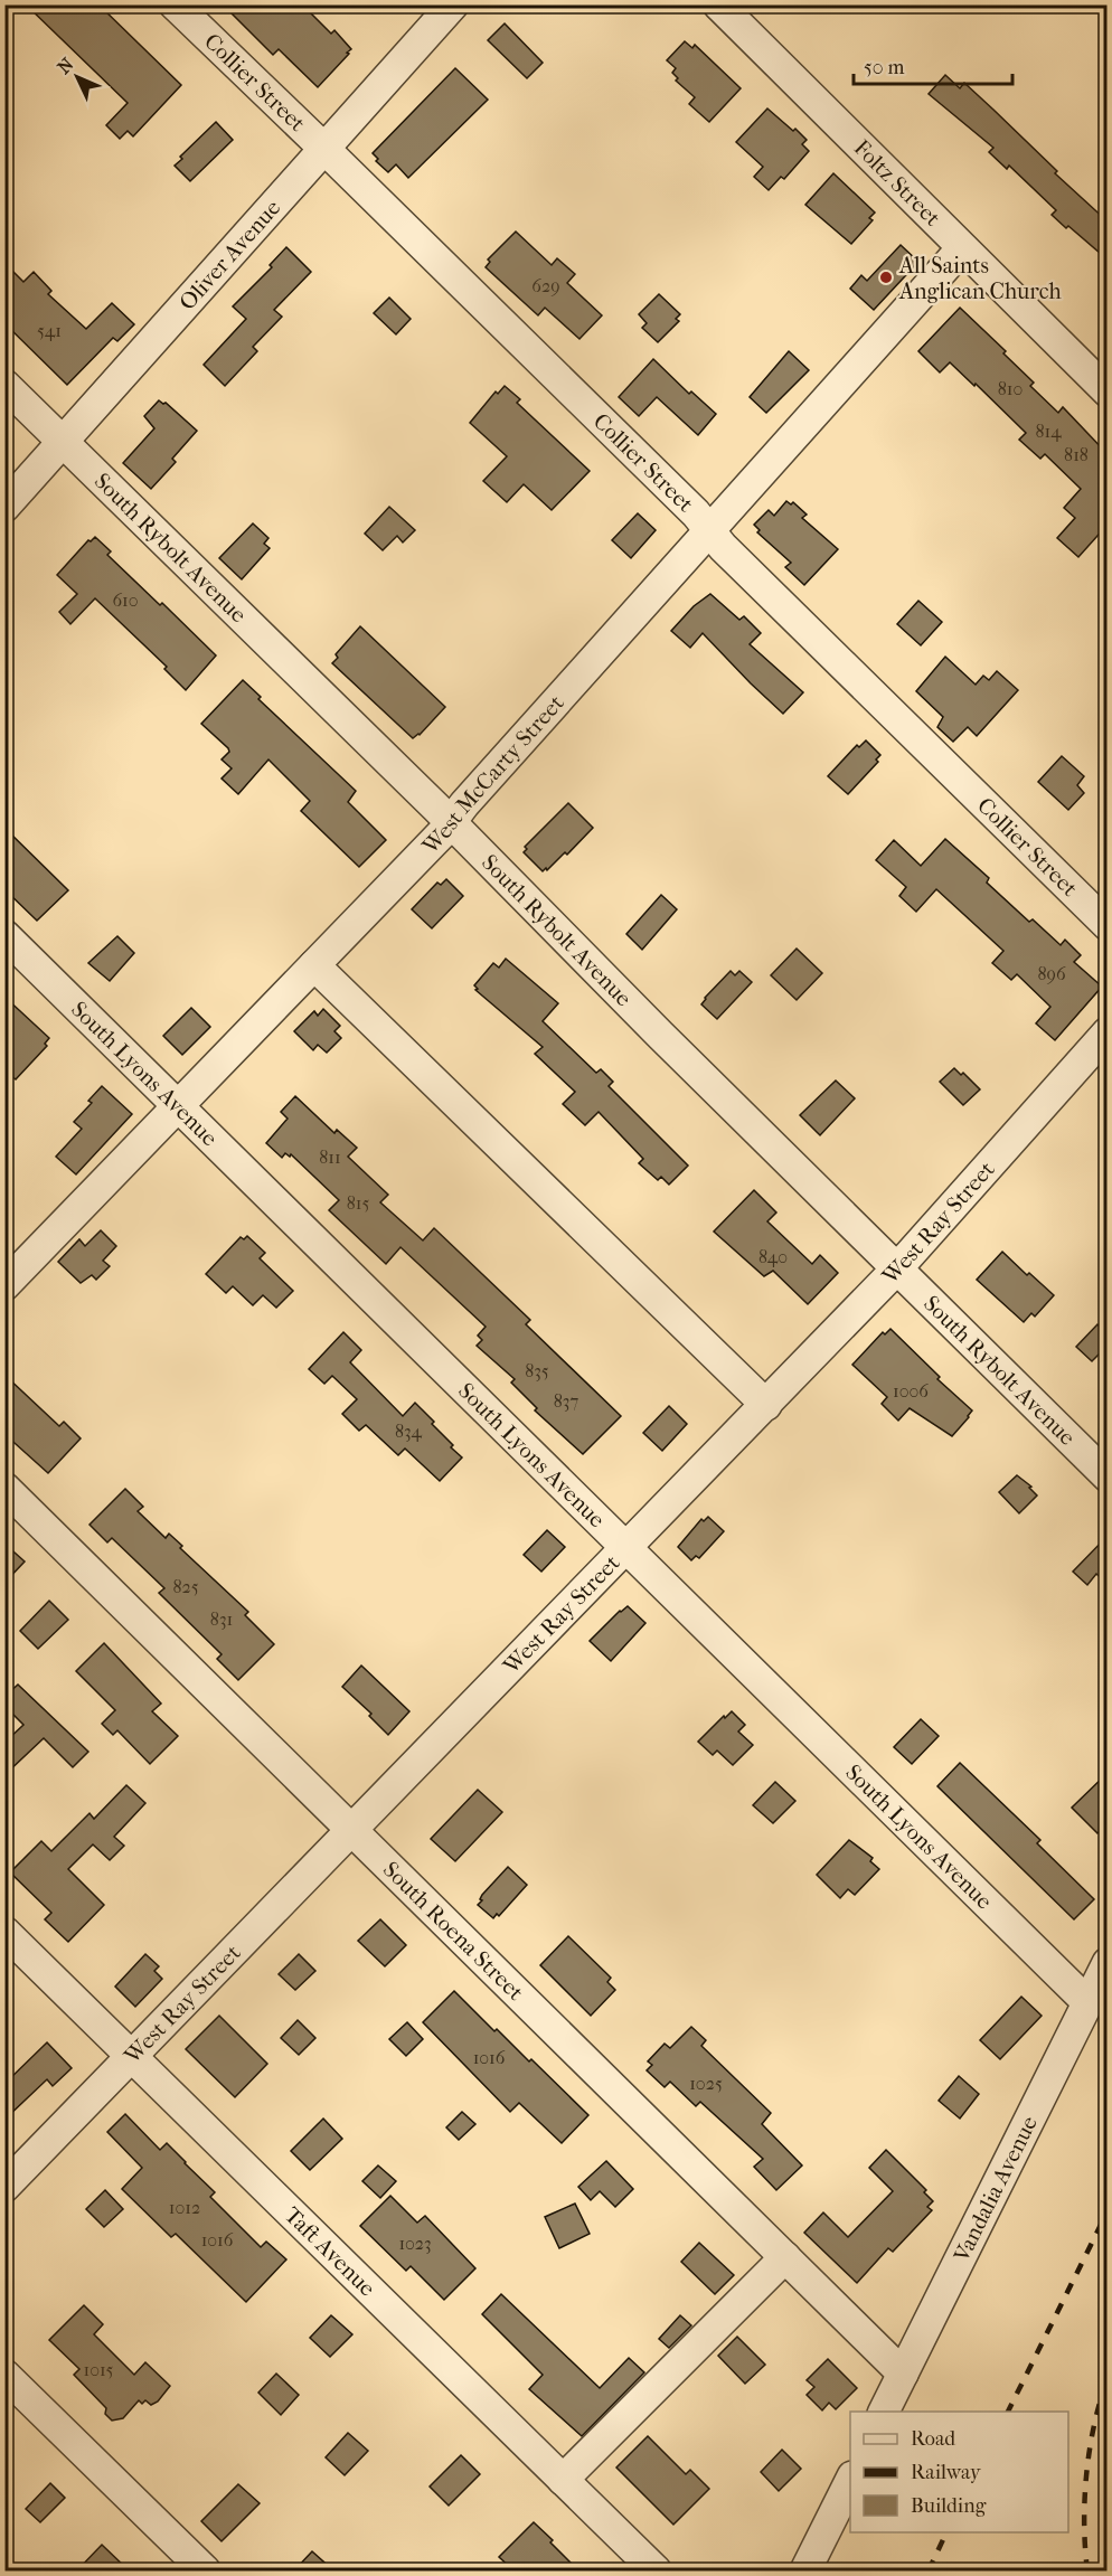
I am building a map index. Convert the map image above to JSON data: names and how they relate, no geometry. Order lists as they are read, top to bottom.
{
  "streets": {
    "street": [
      "Collier Street",
      "Foltz Street",
      "Oliver Avenue",
      "South Rybolt Avenue",
      "West McCarty Street",
      "South Lyons Avenue",
      "West Ray Street",
      "South Roena Street",
      "Vandalia Avenue",
      "Taft Avenue"
    ]
  },
  "crossings": [
    ["Collier Street", "Oliver Avenue"],
    ["Collier Street", "West McCarty Street"],
    ["Foltz Street", "West McCarty Street"],
    ["Oliver Avenue", "South Rybolt Avenue"],
    ["South Rybolt Avenue", "West McCarty Street"],
    ["South Rybolt Avenue", "West Ray Street"],
    ["West McCarty Street", "South Lyons Avenue"],
    ["South Lyons Avenue", "West Ray Street"],
    ["South Lyons Avenue", "Vandalia Avenue"],
    ["West Ray Street", "South Roena Street"],
    ["West Ray Street", "Taft Avenue"],
    ["South Roena Street", "Vandalia Avenue"]
  ],
  "places": ["All Saints Anglican Church"],
  "house_numbers": [
    "629",
    "541",
    "810",
    "814",
    "818",
    "610",
    "896",
    "811",
    "815",
    "840",
    "835",
    "1006",
    "837",
    "834",
    "825",
    "831",
    "1016",
    "1025",
    "1012",
    "1016",
    "1023",
    "1015"
  ],
  "legend": ["Road", "Railway", "Building"],
  "scale_bar": "50 m",
  "north": "top left"
}
